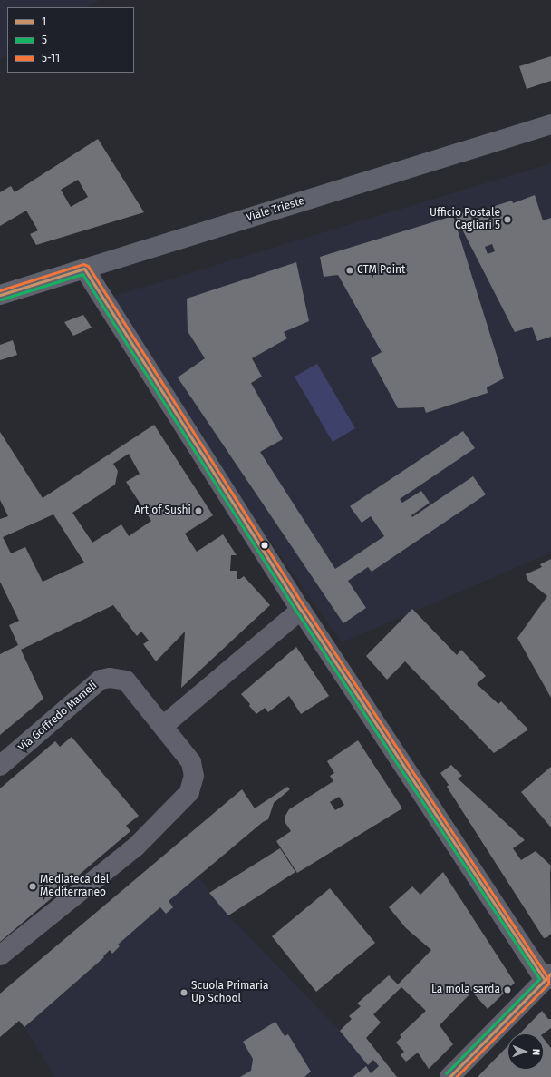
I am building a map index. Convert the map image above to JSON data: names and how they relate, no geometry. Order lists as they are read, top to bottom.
{
  "streets": {
    "main road": ["Viale Trieste"],
    "street": ["Via Goffredo Mameli"]
  },
  "places": [
    "Ufficio Postale Cagliari 5",
    "CTM Point",
    "Art of Sushi",
    "Mediateca del Mediterraneo",
    "La mola sarda",
    "Scuola Primaria Up School"
  ],
  "lines": ["transit line 5-11", "transit line 1", "transit line 5"],
  "legend": ["1", "5", "5-11"],
  "north": "right"
}
